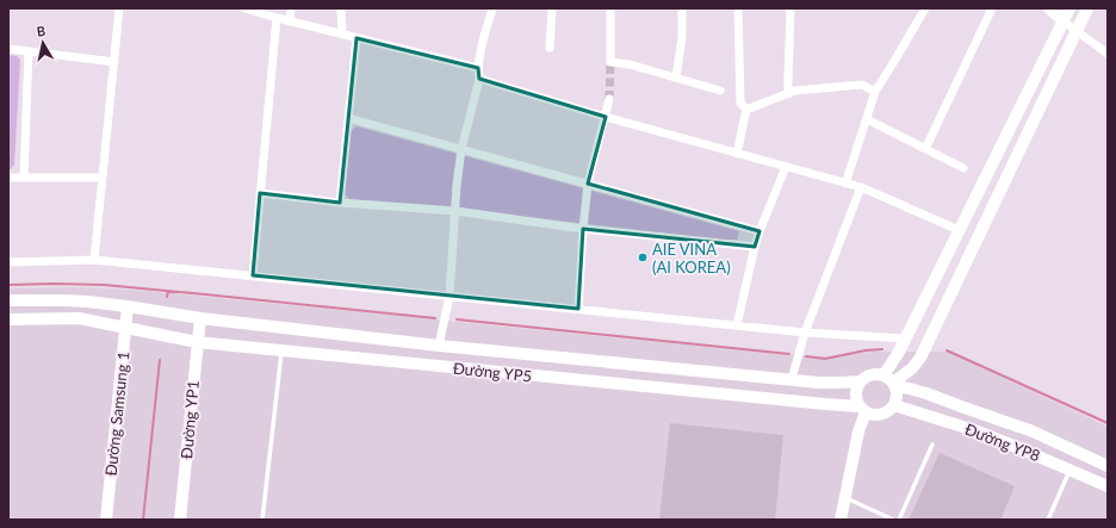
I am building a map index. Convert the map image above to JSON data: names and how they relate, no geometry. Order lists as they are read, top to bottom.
{
  "streets": {
    "main road": [
      "Đường YP5",
      "Đường Samsung 1",
      "Đường YP1",
      "Đường YP8"
    ]
  },
  "crossings": [
    ["Đường YP5", "Đường Samsung 1"],
    ["Đường YP5", "Đường YP1"],
    ["Đường YP5", "Đường YP8"]
  ],
  "places": ["AIE VINA (AI KOREA)"],
  "north": "top"
}
